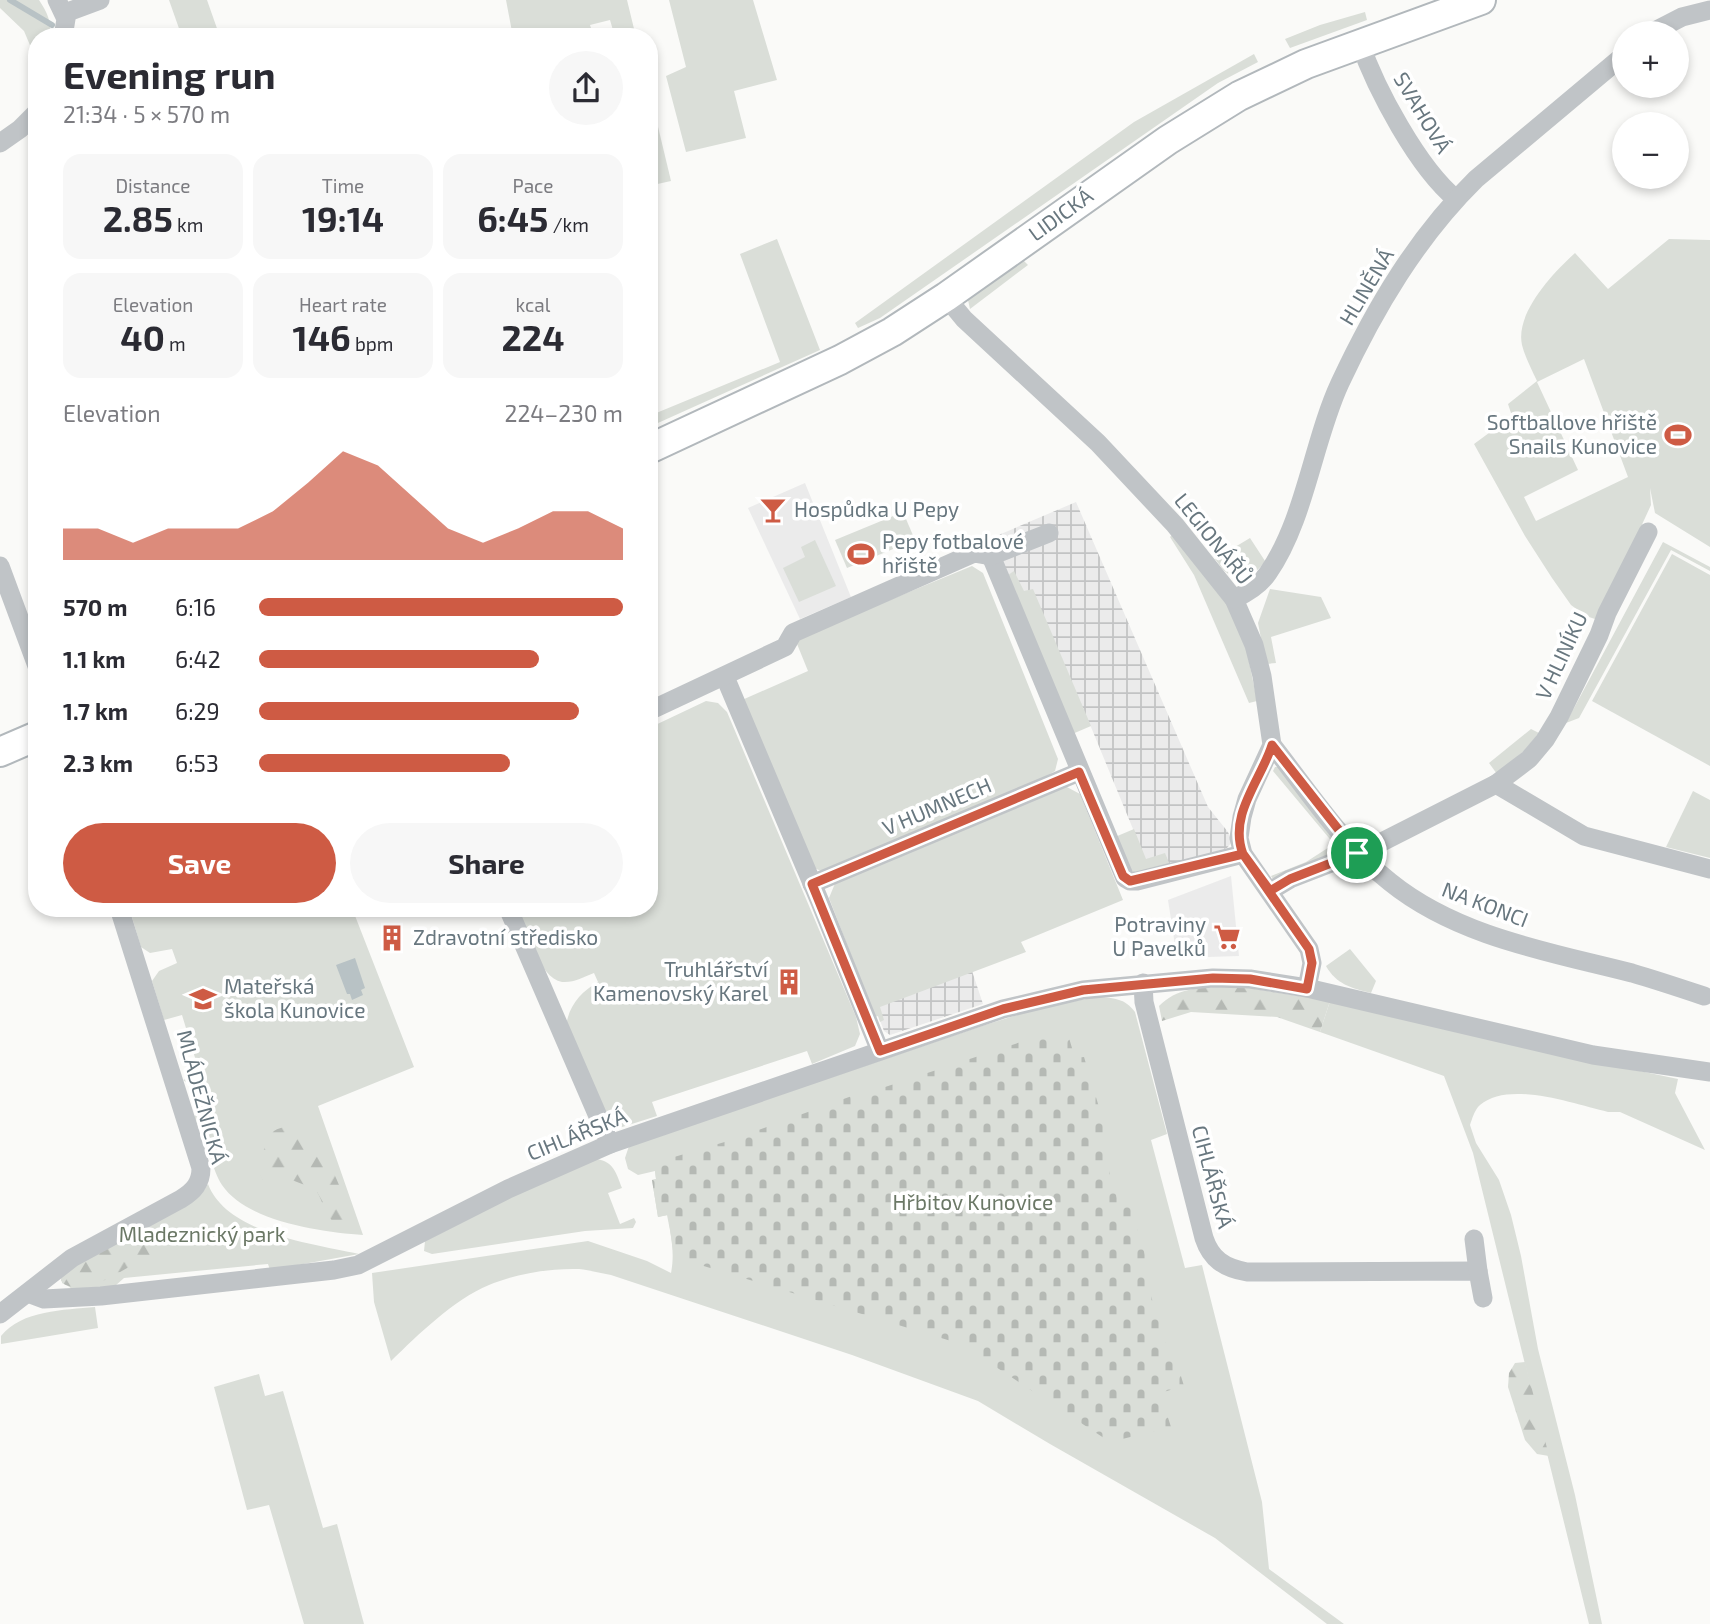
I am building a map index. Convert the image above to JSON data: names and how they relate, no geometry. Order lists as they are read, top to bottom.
{
  "streets": {
    "main road": ["LIDICKÁ"],
    "street": [
      "SVAHOVÁ",
      "HLINĚNÁ",
      "LEGIONÁŘŮ",
      "V HLINÍKU",
      "V HUMNECH",
      "NA KONCI",
      "MLÁDEŽNICKÁ",
      "CIHLÁŘSKÁ"
    ]
  },
  "crossings": [
    ["SVAHOVÁ", "LIDICKÁ"],
    ["SVAHOVÁ", "HLINĚNÁ"],
    ["LIDICKÁ", "LEGIONÁŘŮ"],
    ["HLINĚNÁ", "LEGIONÁŘŮ"],
    ["LEGIONÁŘŮ", "NA KONCI"],
    ["V HLINÍKU", "NA KONCI"],
    ["MLÁDEŽNICKÁ", "CIHLÁŘSKÁ"]
  ],
  "parks": ["Hřbitov Kunovice", "Mladeznický park"],
  "places": {
    "sports": ["Softballove hřiště Snails Kunovice", "Pepy fotbalové hřiště"],
    "bar": ["Hospůdka U Pepy"],
    "supermarket": ["Potraviny U Pavelků"],
    "building": ["Zdravotní středisko", "Truhlářství Kamenovský Karel"],
    "school or university": ["Mateřská škola Kunovice"]
  },
  "page": {
    "map_buttons": ["+", "−"],
    "heading": ["Evening run", "21:34 · 5 × 570 m"],
    "stats": [
      ["Distance", "2.85 km"],
      ["Time", "19:14"],
      ["Pace", "6:45 /km"],
      ["Elevation", "40 m"],
      ["Heart rate", "146 bpm"],
      ["kcal", "224"]
    ],
    "chart": ["Elevation", "224–230 m"],
    "list": [
      {
        "name": "570 m",
        "note": "6:16"
      },
      {
        "name": "1.1 km",
        "note": "6:42"
      },
      {
        "name": "1.7 km",
        "note": "6:29"
      },
      {
        "name": "2.3 km",
        "note": "6:53"
      }
    ],
    "buttons": ["Save", "Share"]
  }
}
